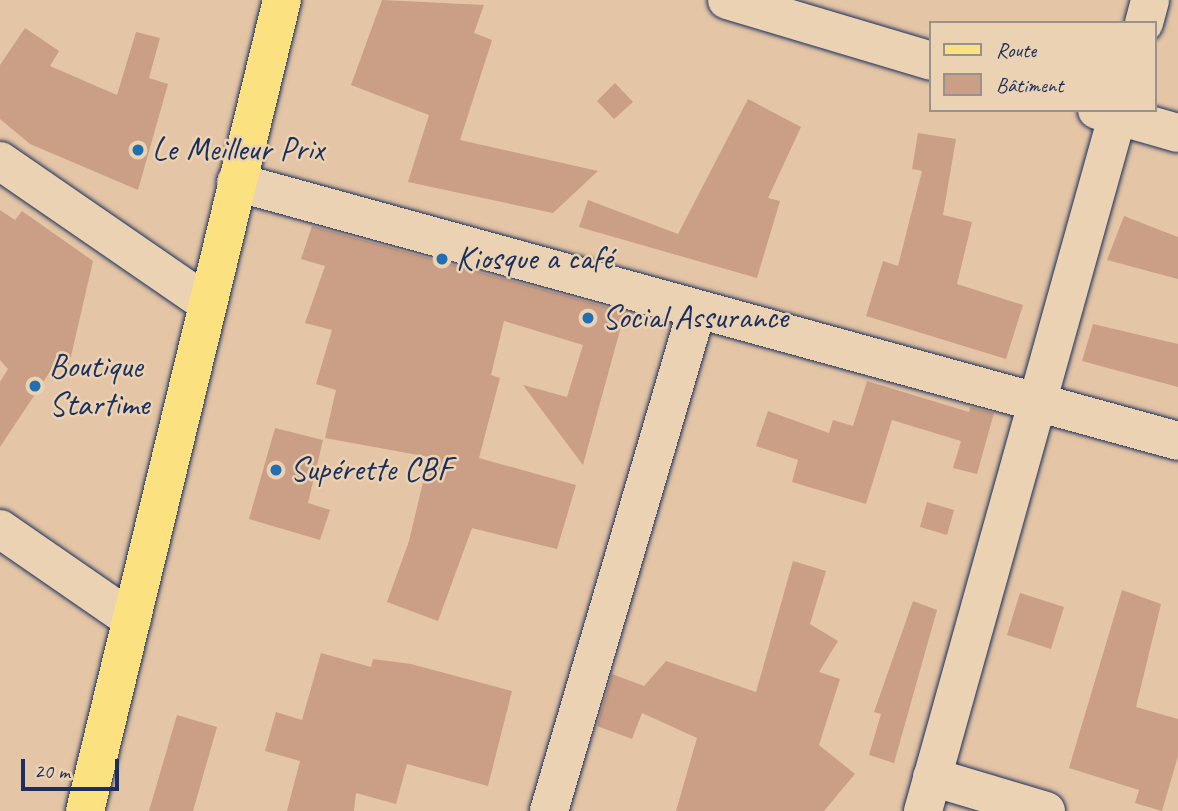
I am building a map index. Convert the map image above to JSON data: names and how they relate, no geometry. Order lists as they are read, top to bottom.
{
  "places": [
    "Le Meilleur Prix",
    "Kiosque a café",
    "Social Assurance",
    "Boutique Startime",
    "Supérette CBF"
  ],
  "legend": ["Route", "Bâtiment"],
  "scale_bar": "20 m"
}
